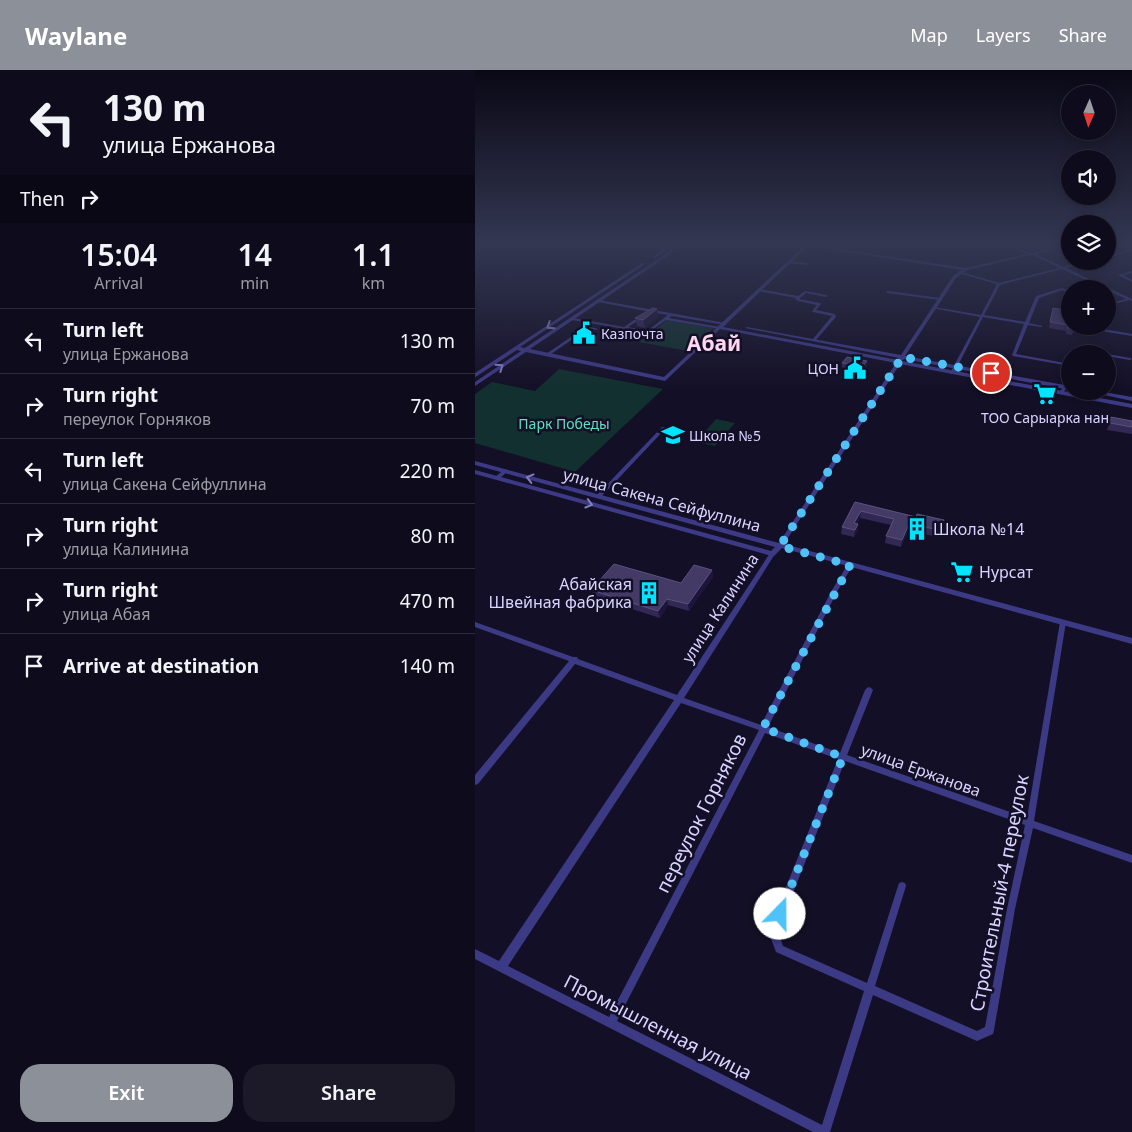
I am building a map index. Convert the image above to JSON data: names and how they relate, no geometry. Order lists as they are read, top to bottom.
{
  "streets": {
    "street": [
      "улица Сакена Сейфуллина",
      "улица Калинина",
      "улица Ержанова",
      "переулок Горняков",
      "Строительный-4 переулок",
      "Промышленная улица"
    ]
  },
  "crossings": [
    ["улица Сакена Сейфуллина", "улица Калинина"],
    ["улица Сакена Сейфуллина", "переулок Горняков"],
    ["улица Сакена Сейфуллина", "Строительный-4 переулок"],
    ["улица Калинина", "улица Ержанова"],
    ["улица Калинина", "Промышленная улица"],
    ["улица Ержанова", "переулок Горняков"],
    ["улица Ержанова", "Строительный-4 переулок"],
    ["переулок Горняков", "Промышленная улица"]
  ],
  "districts": ["Абай"],
  "parks": ["Парк Победы"],
  "places": {
    "public building": ["Казпочта", "ЦОН"],
    "supermarket": ["ТОО Сарыарка нан", "Нурсат"],
    "school or university": ["Школа №5"],
    "building": ["Школа №14", "Абайская Швейная фабрика"]
  },
  "north": "bottom",
  "page": {
    "header": "Waylane",
    "nav": ["Map", "Layers", "Share"],
    "turn": ["130 m", "улица Ержанова"],
    "map_buttons": ["+", "−"],
    "then": "Then",
    "eta": [
      "15:04",
      "Arrival",
      "14",
      "min",
      "1.1",
      "km"
    ],
    "list": [
      {
        "name": "Turn left",
        "note": "улица Ержанова",
        "value": "130 m"
      },
      {
        "name": "Turn right",
        "note": "переулок Горняков",
        "value": "70 m"
      },
      {
        "name": "Turn left",
        "note": "улица Сакена Сейфуллина",
        "value": "220 m"
      },
      {
        "name": "Turn right",
        "note": "улица Калинина",
        "value": "80 m"
      },
      {
        "name": "Turn right",
        "note": "улица Абая",
        "value": "470 m"
      },
      {
        "name": "Arrive at destination",
        "value": "140 m"
      }
    ],
    "buttons": ["Exit", "Share"]
  }
}
